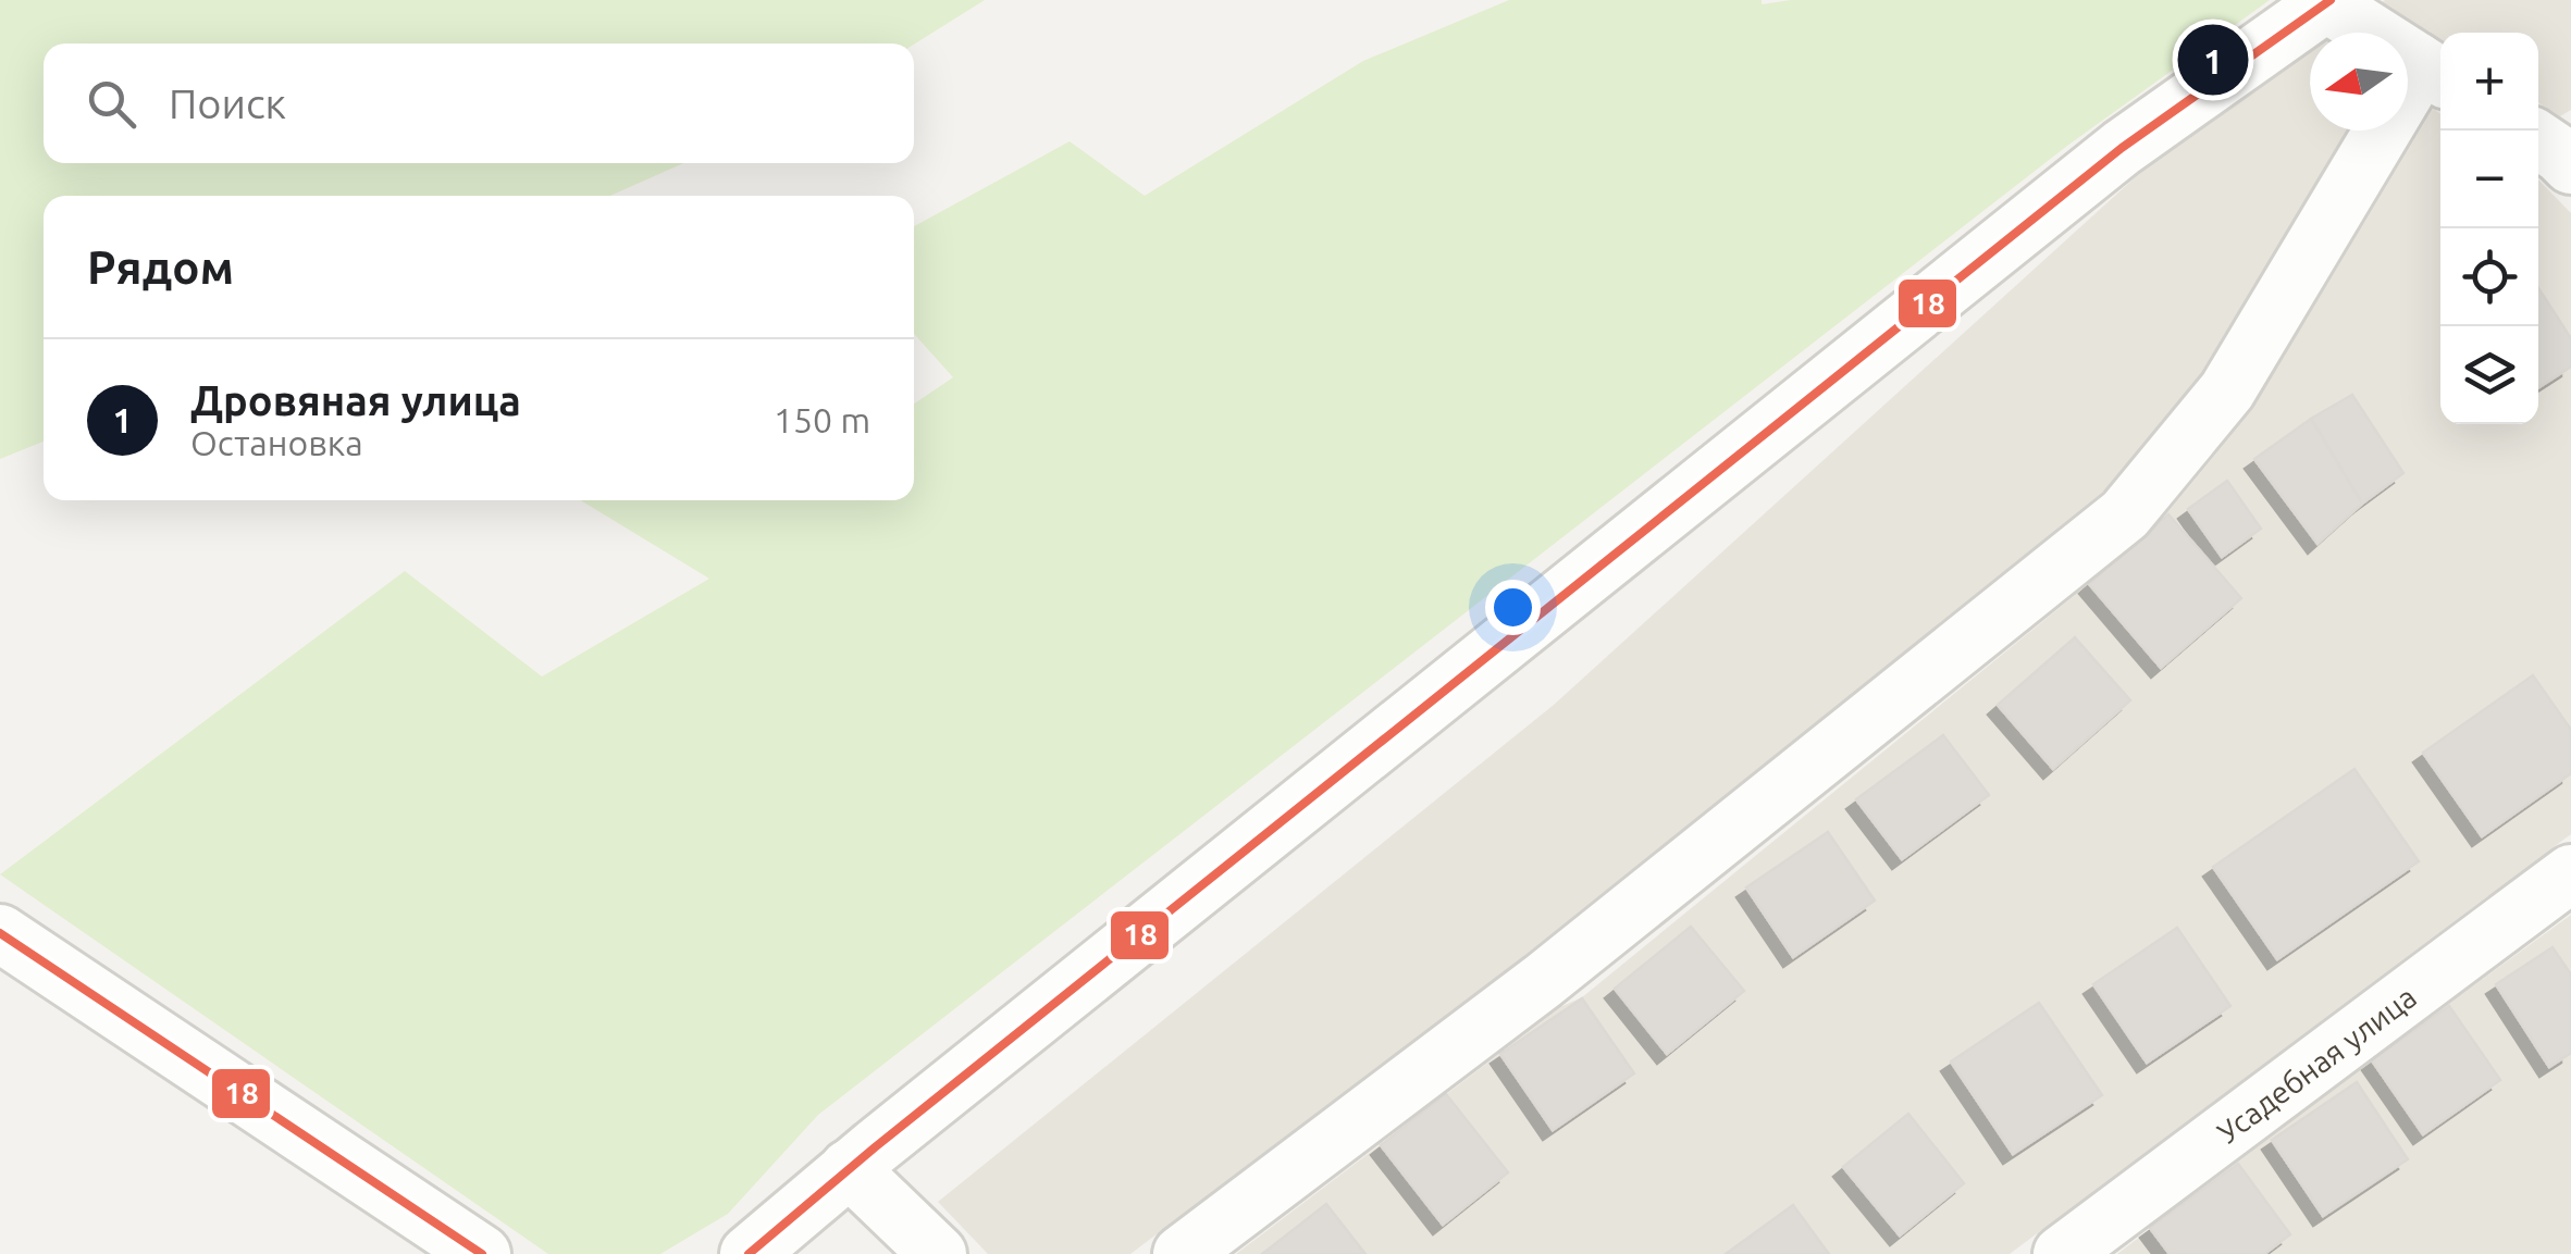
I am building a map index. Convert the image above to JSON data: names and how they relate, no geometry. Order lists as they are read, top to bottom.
{
  "streets": {
    "street": ["Усадебная улица"]
  },
  "lines": ["transit line 18"],
  "north": "left",
  "page": {
    "pins": "1",
    "map_buttons": ["+", "−"],
    "search": "Поиск",
    "heading": "Рядом",
    "list": [
      {
        "mark": "1",
        "name": "Дровяная улица",
        "note": "Остановка",
        "value": "150 m"
      }
    ]
  }
}
